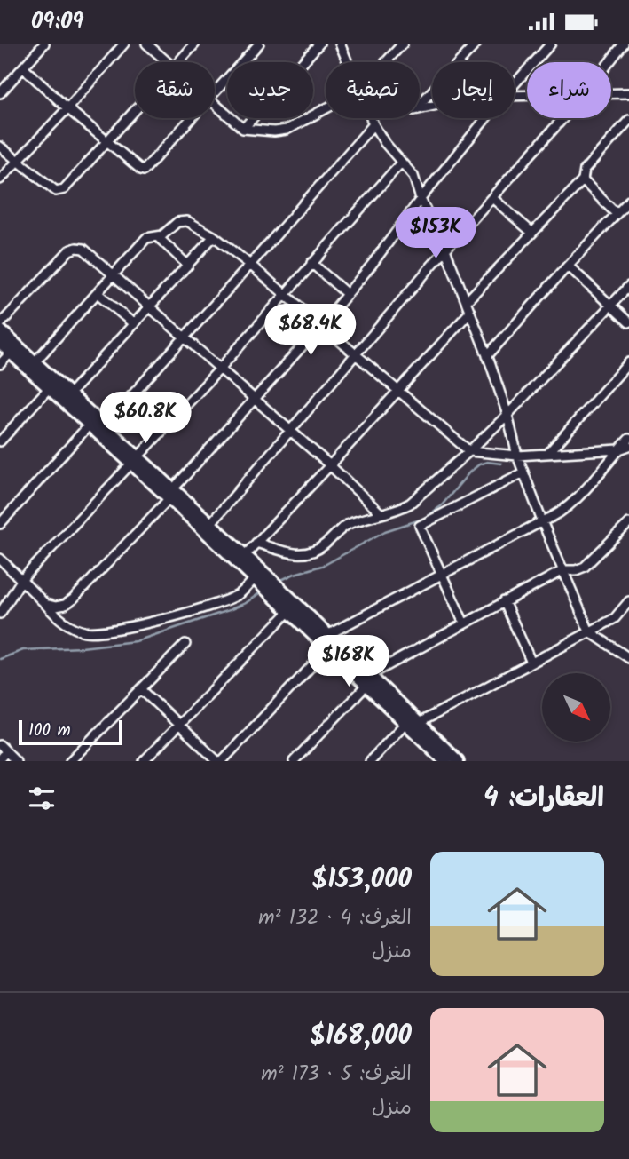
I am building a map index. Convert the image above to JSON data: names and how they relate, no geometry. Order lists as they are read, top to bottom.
{
  "scale_bar": "100 m",
  "north": "bottom right",
  "page": {
    "status": "09:09",
    "chip": [
      "شراء",
      "إيجار",
      "تصفية",
      "جديد",
      "شقة"
    ],
    "price": [
      "$153K",
      "$68.4K",
      "$60.8K",
      "$168K"
    ],
    "scale": "100 m",
    "heading": "العقارات: 4",
    "list": [
      {
        "name": "$153,000",
        "note": "الغرف: 4 · 132 m² · منزل"
      },
      {
        "name": "$168,000",
        "note": "الغرف: 5 · 173 m² · منزل"
      }
    ]
  }
}
